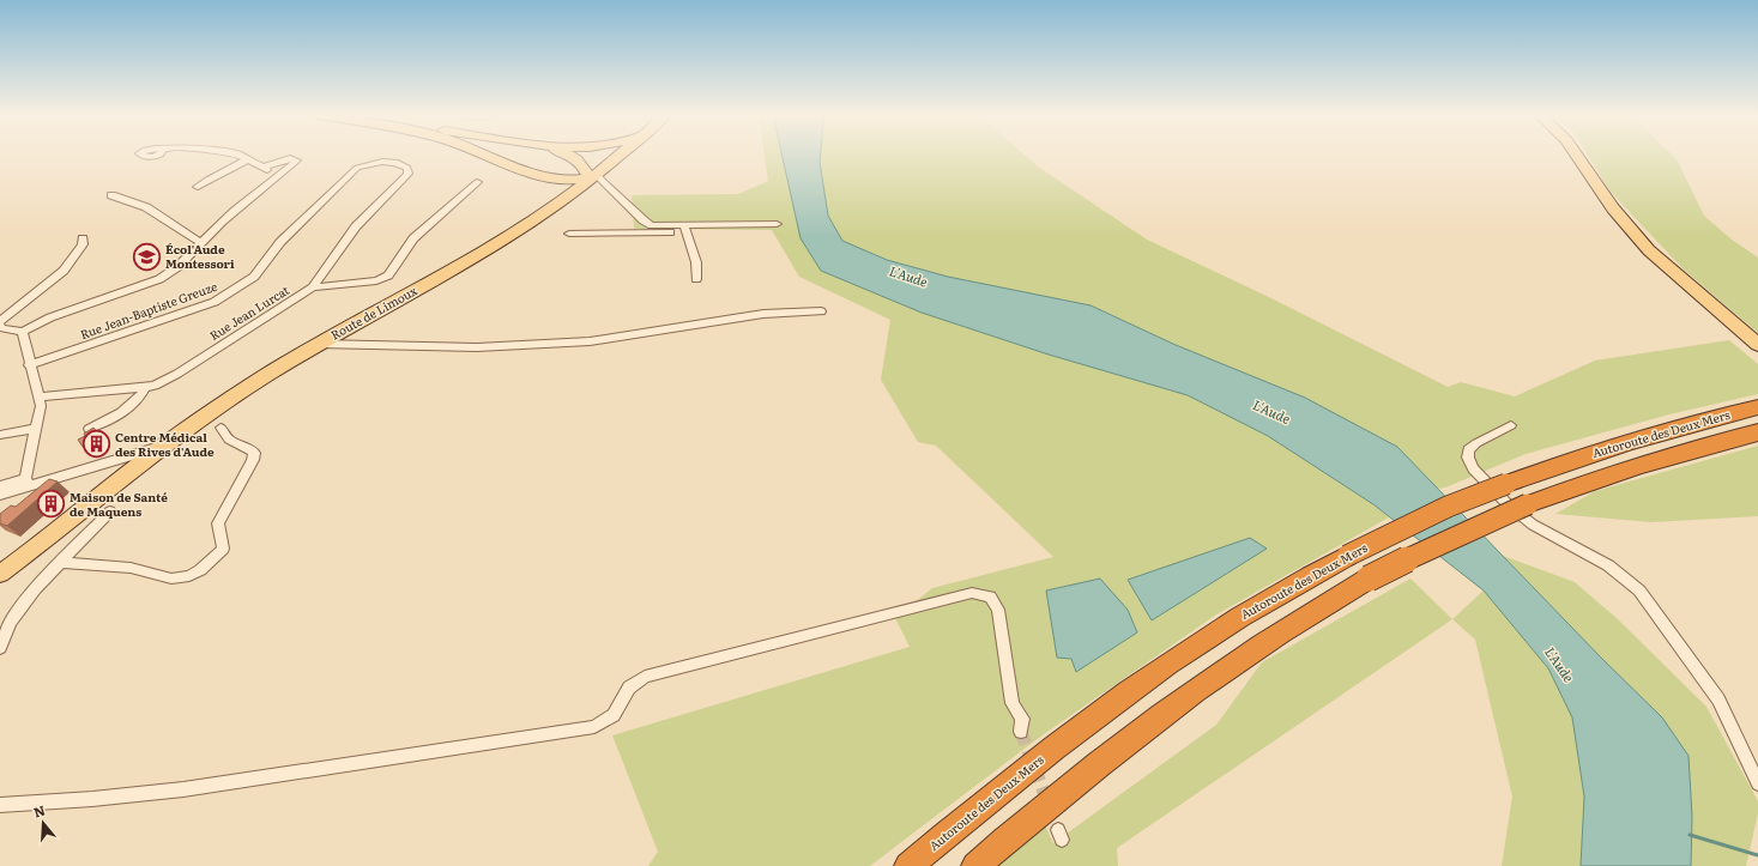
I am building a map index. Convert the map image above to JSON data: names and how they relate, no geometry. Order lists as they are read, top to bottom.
{
  "streets": {
    "highway": ["Autoroute des Deux Mers"],
    "main road": ["Route de Limoux"],
    "street": ["Rue Jean-Baptiste Greuze", "Rue Jean Lurcat"]
  },
  "crossings": [
    ["Rue Jean-Baptiste Greuze", "Rue Jean Lurcat"]
  ],
  "water": ["L'Aude"],
  "places": {
    "school or university": ["Écol'Aude Montessori"],
    "building": ["Centre Médical des Rives d'Aude", "Maison de Santé de Maquens"]
  },
  "north": "top"
}
